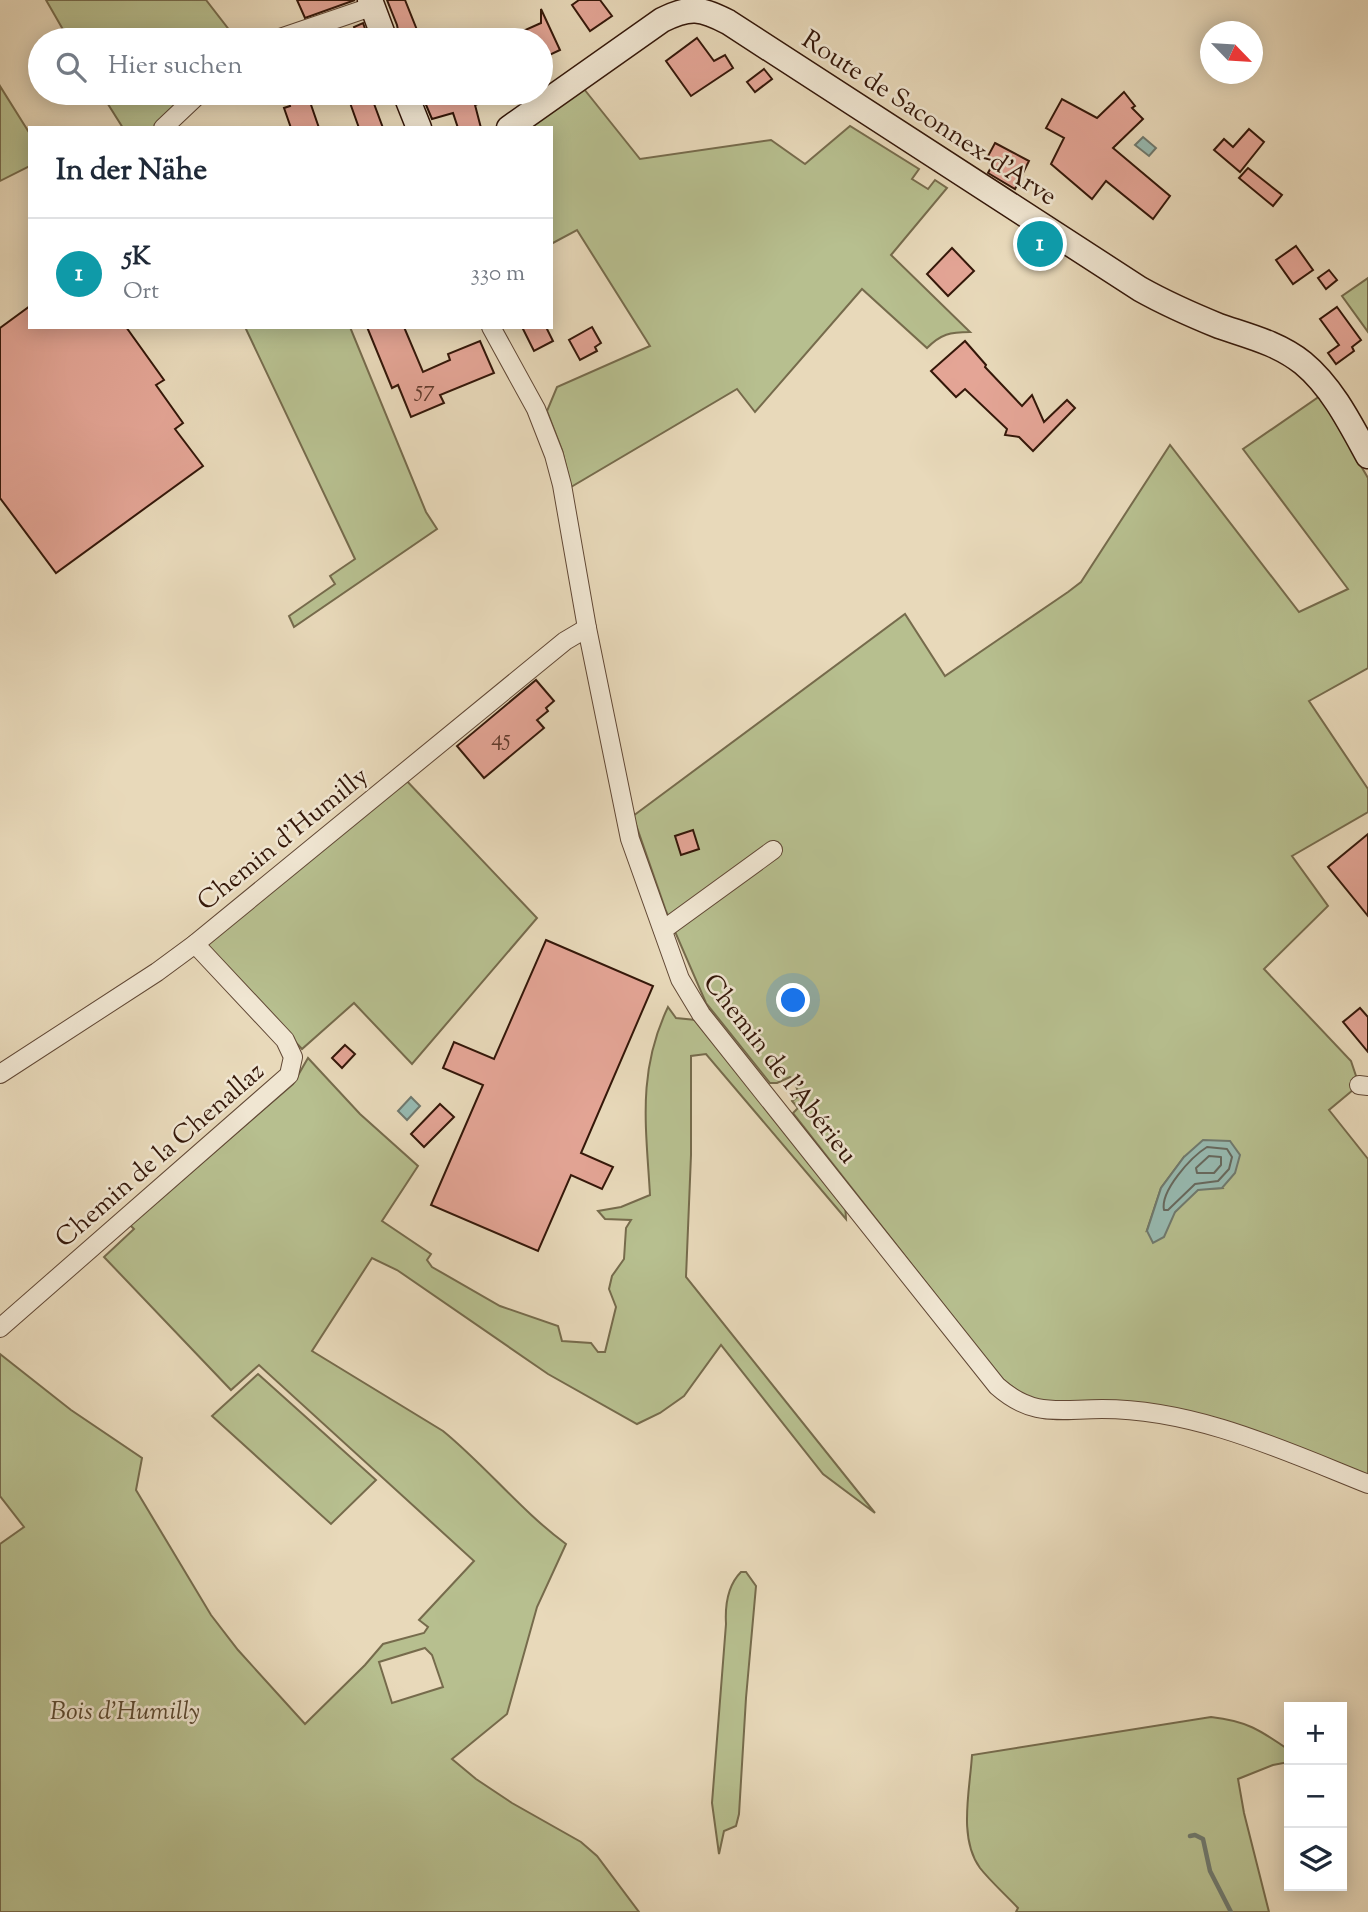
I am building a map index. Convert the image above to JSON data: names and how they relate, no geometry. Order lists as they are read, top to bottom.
{
  "streets": {
    "street": [
      "Route de Saconnex-d'Arve",
      "Chemin d'Humilly",
      "Chemin de l'Abérieu",
      "Chemin de la Chenallaz"
    ]
  },
  "crossings": [
    ["Chemin d'Humilly", "Chemin de l'Abérieu"],
    ["Chemin d'Humilly", "Chemin de la Chenallaz"]
  ],
  "parks": ["Bois d'Humilly"],
  "house_numbers": ["57", "45"],
  "north": "bottom right",
  "page": {
    "search": "Hier suchen",
    "heading": "In der Nähe",
    "pins": "1",
    "list": [
      {
        "mark": "1",
        "name": "5K",
        "note": "Ort",
        "value": "330 m"
      }
    ],
    "map_buttons": ["+", "−"]
  }
}
